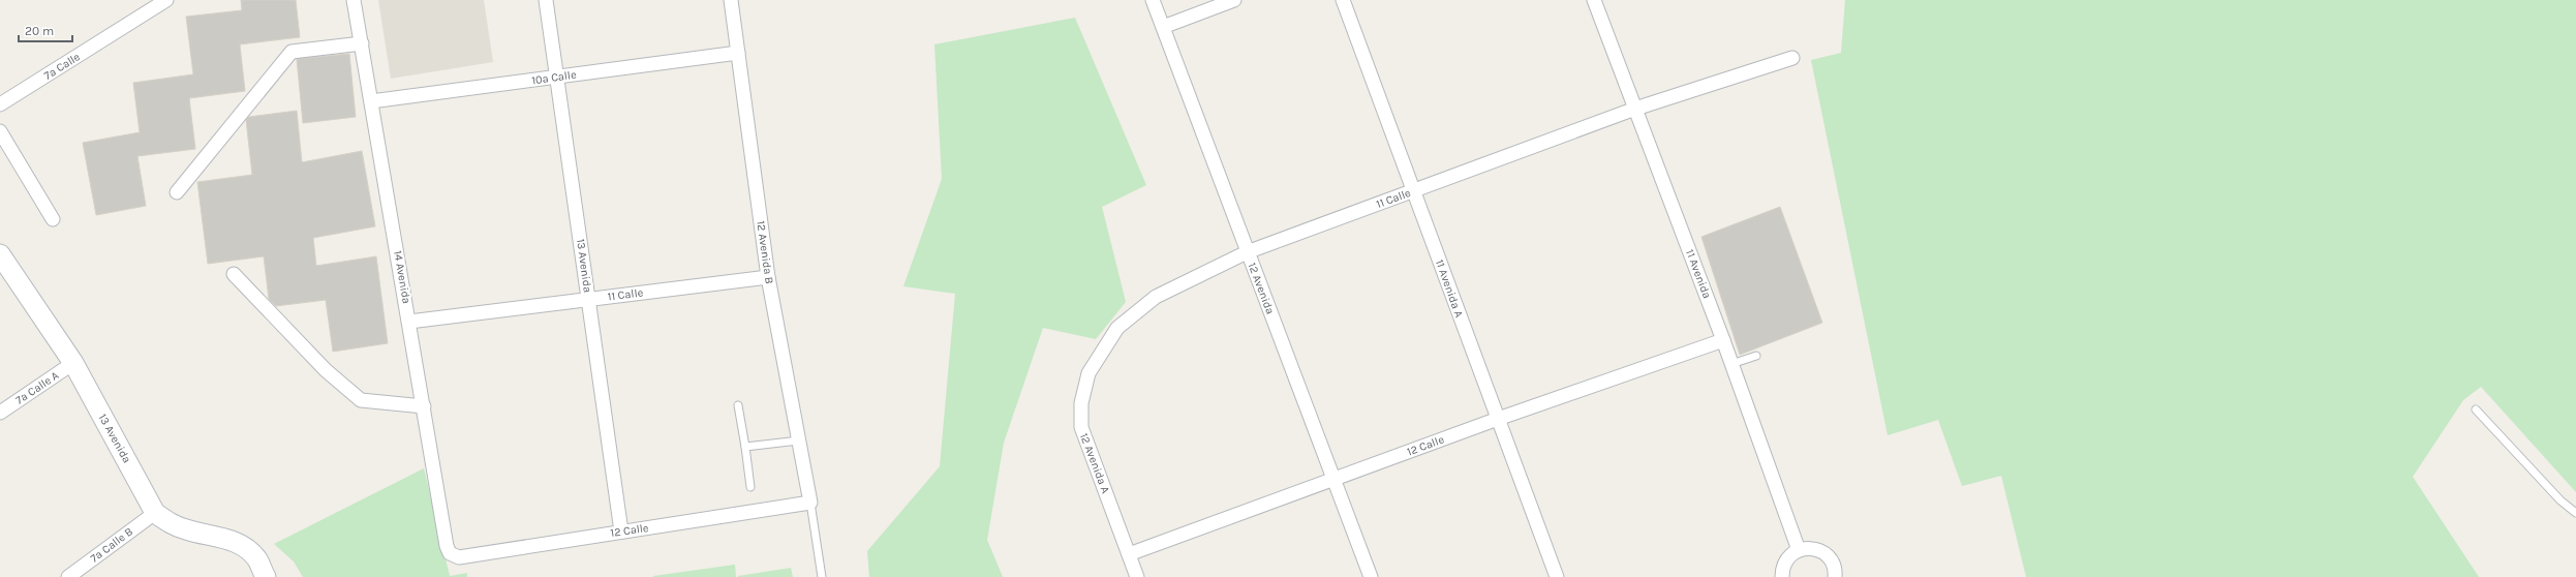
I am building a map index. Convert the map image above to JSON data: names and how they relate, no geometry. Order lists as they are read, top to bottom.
{
  "streets": {
    "street": [
      "7a Calle",
      "10a Calle",
      "11 Calle",
      "12 Avenida B",
      "13 Avenida",
      "11 Avenida",
      "14 Avenida",
      "12 Avenida",
      "11 Avenida A",
      "7a Calle A",
      "12 Calle",
      "12 Avenida A",
      "7a Calle B"
    ]
  },
  "crossings": [
    ["10a Calle", "12 Avenida B"],
    ["10a Calle", "13 Avenida"],
    ["10a Calle", "14 Avenida"],
    ["11 Calle", "12 Avenida B"],
    ["11 Calle", "13 Avenida"],
    ["11 Calle", "11 Avenida"],
    ["11 Calle", "14 Avenida"],
    ["11 Calle", "12 Avenida"],
    ["11 Calle", "11 Avenida A"],
    ["11 Calle", "12 Avenida A"],
    ["12 Avenida B", "12 Calle"],
    ["13 Avenida", "7a Calle A"],
    ["13 Avenida", "12 Calle"],
    ["13 Avenida", "7a Calle B"],
    ["11 Avenida", "12 Calle"],
    ["14 Avenida", "12 Calle"],
    ["12 Avenida", "12 Calle"],
    ["11 Avenida A", "12 Calle"],
    ["12 Calle", "12 Avenida A"]
  ],
  "scale_bar": "20 m"
}
